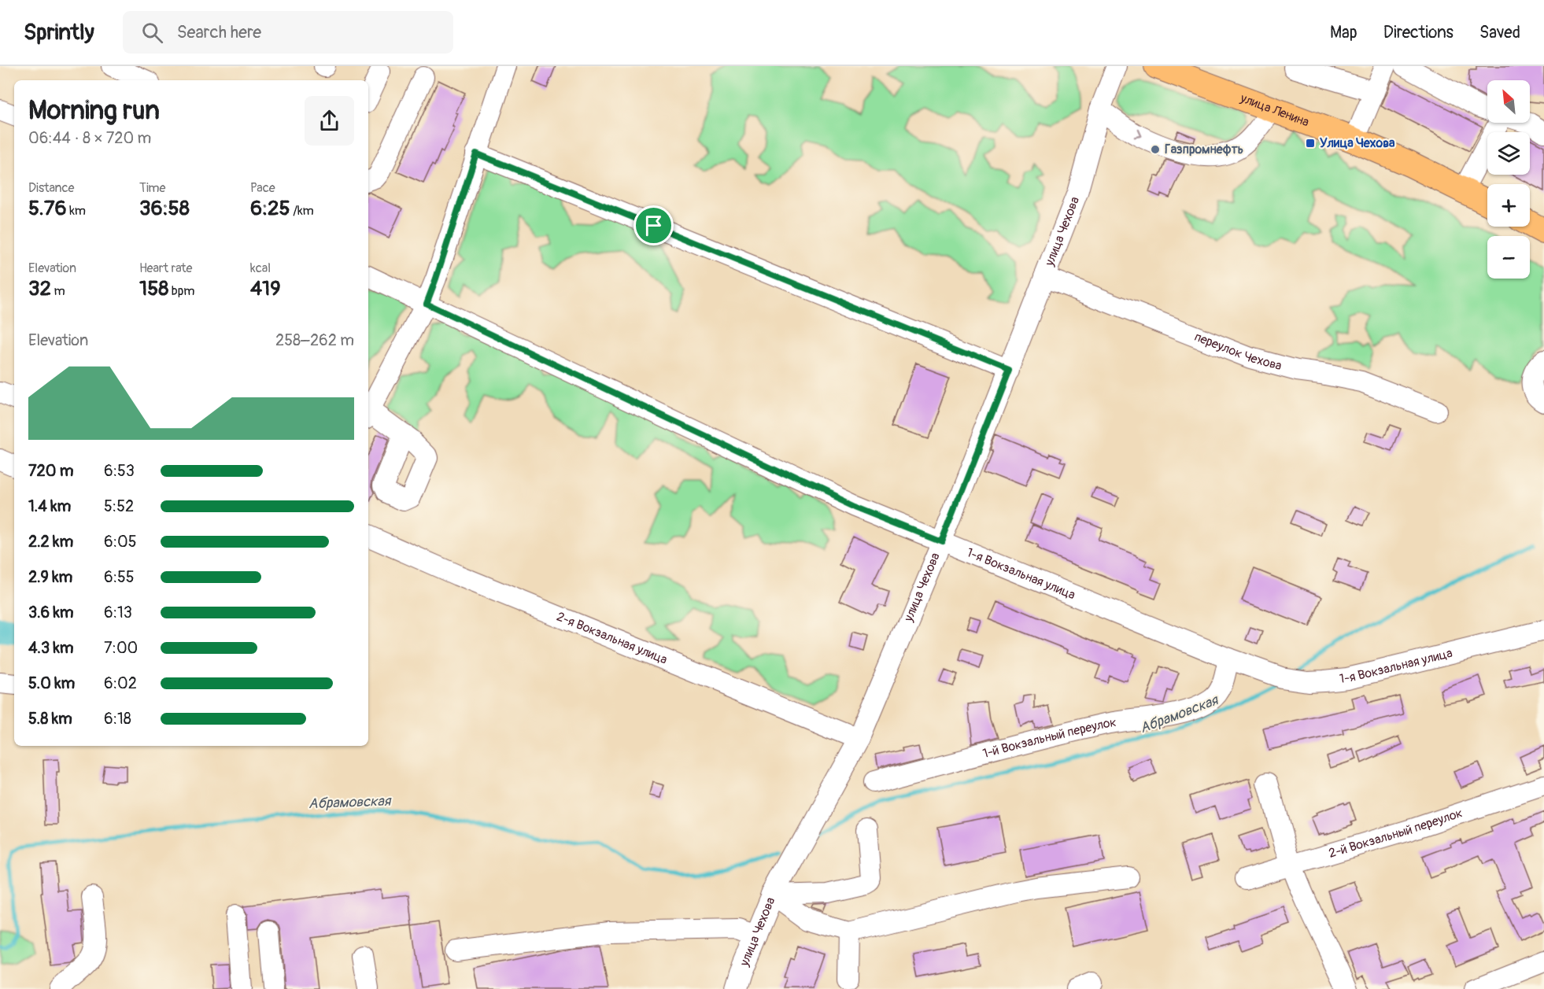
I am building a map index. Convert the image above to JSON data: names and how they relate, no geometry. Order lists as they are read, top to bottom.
{
  "streets": {
    "main road": ["улица Ленина"],
    "street": [
      "улица Чехова",
      "переулок Чехова",
      "1-я Вокзальная улица",
      "2-я Вокзальная улица",
      "1-й Вокзальный переулок",
      "2-й Вокзальный переулок"
    ]
  },
  "crossings": [
    ["улица Чехова", "переулок Чехова"],
    ["улица Чехова", "1-я Вокзальная улица"],
    ["улица Чехова", "2-я Вокзальная улица"],
    ["1-я Вокзальная улица", "1-й Вокзальный переулок"]
  ],
  "water": ["Абрамовская"],
  "places": {
    "transit": ["Улица Чехова"],
    "other": ["Газпромнефть"]
  },
  "north": "top left",
  "page": {
    "header": "Sprintly",
    "search": "Search here",
    "nav": ["Map", "Directions", "Saved"],
    "map_buttons": ["+", "−"],
    "heading": ["Morning run", "06:44 · 8 × 720 m"],
    "stats": [
      ["Distance", "5.76 km"],
      ["Time", "36:58"],
      ["Pace", "6:25 /km"],
      ["Elevation", "32 m"],
      ["Heart rate", "158 bpm"],
      ["kcal", "419"]
    ],
    "chart": ["Elevation", "258–262 m"],
    "list": [
      {
        "name": "720 m",
        "note": "6:53"
      },
      {
        "name": "1.4 km",
        "note": "5:52"
      },
      {
        "name": "2.2 km",
        "note": "6:05"
      },
      {
        "name": "2.9 km",
        "note": "6:55"
      },
      {
        "name": "3.6 km",
        "note": "6:13"
      },
      {
        "name": "4.3 km",
        "note": "7:00"
      },
      {
        "name": "5.0 km",
        "note": "6:02"
      },
      {
        "name": "5.8 km",
        "note": "6:18"
      }
    ]
  }
}
